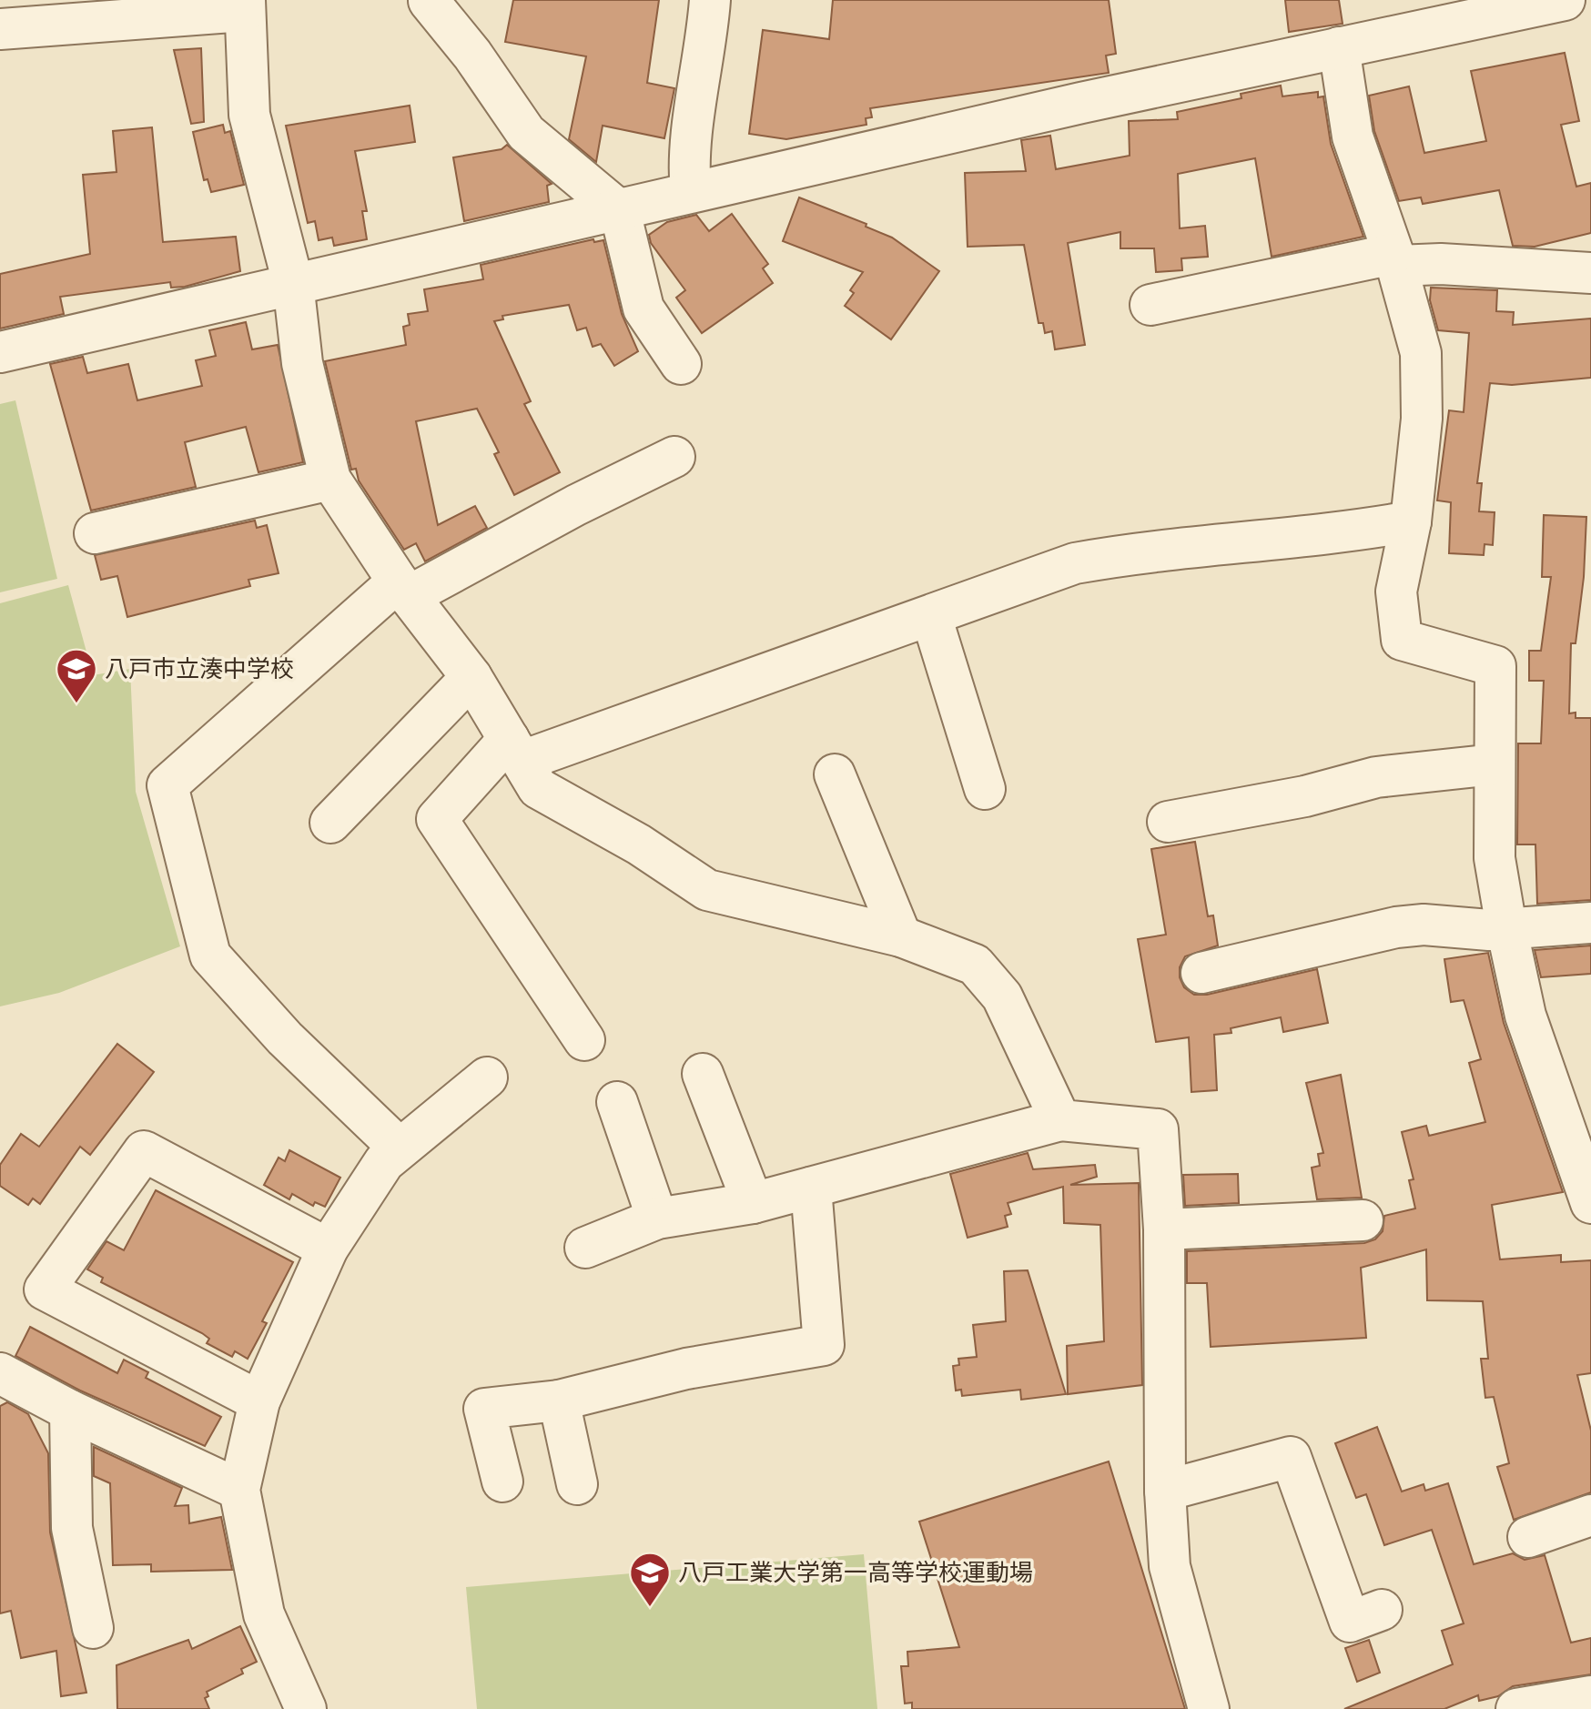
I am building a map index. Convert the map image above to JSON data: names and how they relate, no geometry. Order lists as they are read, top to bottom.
{
  "places": {
    "school or university": ["八戸市立湊中学校", "八戸工業大学第一高等学校運動場"]
  }
}
